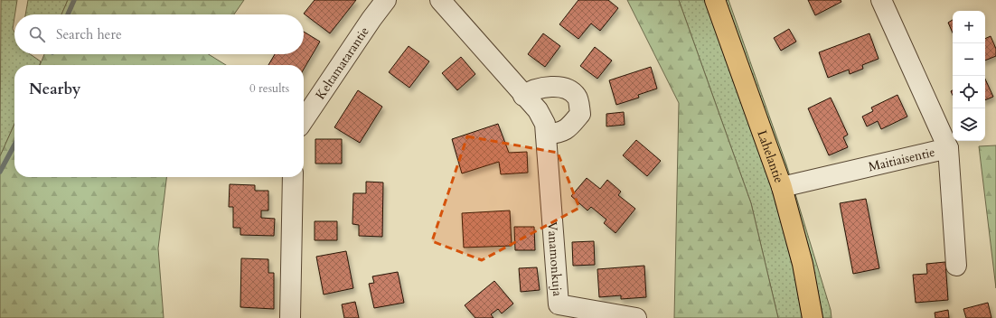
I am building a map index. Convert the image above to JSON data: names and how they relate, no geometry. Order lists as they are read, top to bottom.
{
  "streets": {
    "main road": ["Lahelantie"],
    "street": ["Keltamatarantie", "Maitiaisentie", "Vanamonkuja"]
  },
  "crossings": [
    ["Lahelantie", "Maitiaisentie"]
  ],
  "page": {
    "map_buttons": ["+", "−"],
    "search": "Search here",
    "heading": ["Nearby", "0 results"]
  }
}
